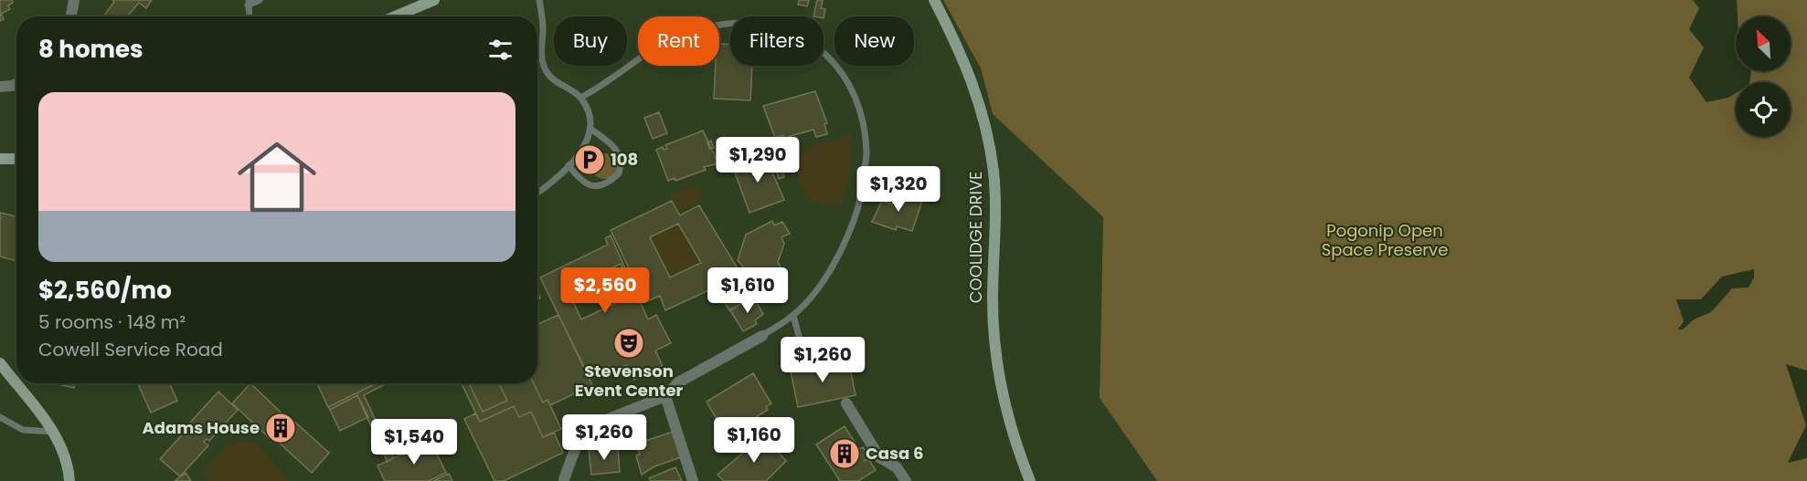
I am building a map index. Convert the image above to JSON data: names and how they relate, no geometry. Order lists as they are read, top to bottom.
{
  "streets": {
    "street": ["COOLIDGE DRIVE"]
  },
  "parks": ["Pogonip Open Space Preserve"],
  "places": {
    "parking": ["108"],
    "theatre": ["Stevenson Event Center"],
    "building": ["Adams House", "Casa 6"]
  },
  "north": "top left",
  "page": {
    "chip": [
      "Buy",
      "Rent",
      "Filters",
      "New"
    ],
    "heading": "8 homes",
    "list": [
      {
        "name": "$2,560/mo",
        "note": "5 rooms · 148 m² · Cowell Service Road"
      }
    ],
    "price": [
      "$1,290",
      "$1,320",
      "$2,560",
      "$1,610",
      "$1,260",
      "$1,260",
      "$1,160",
      "$1,540"
    ]
  }
}
